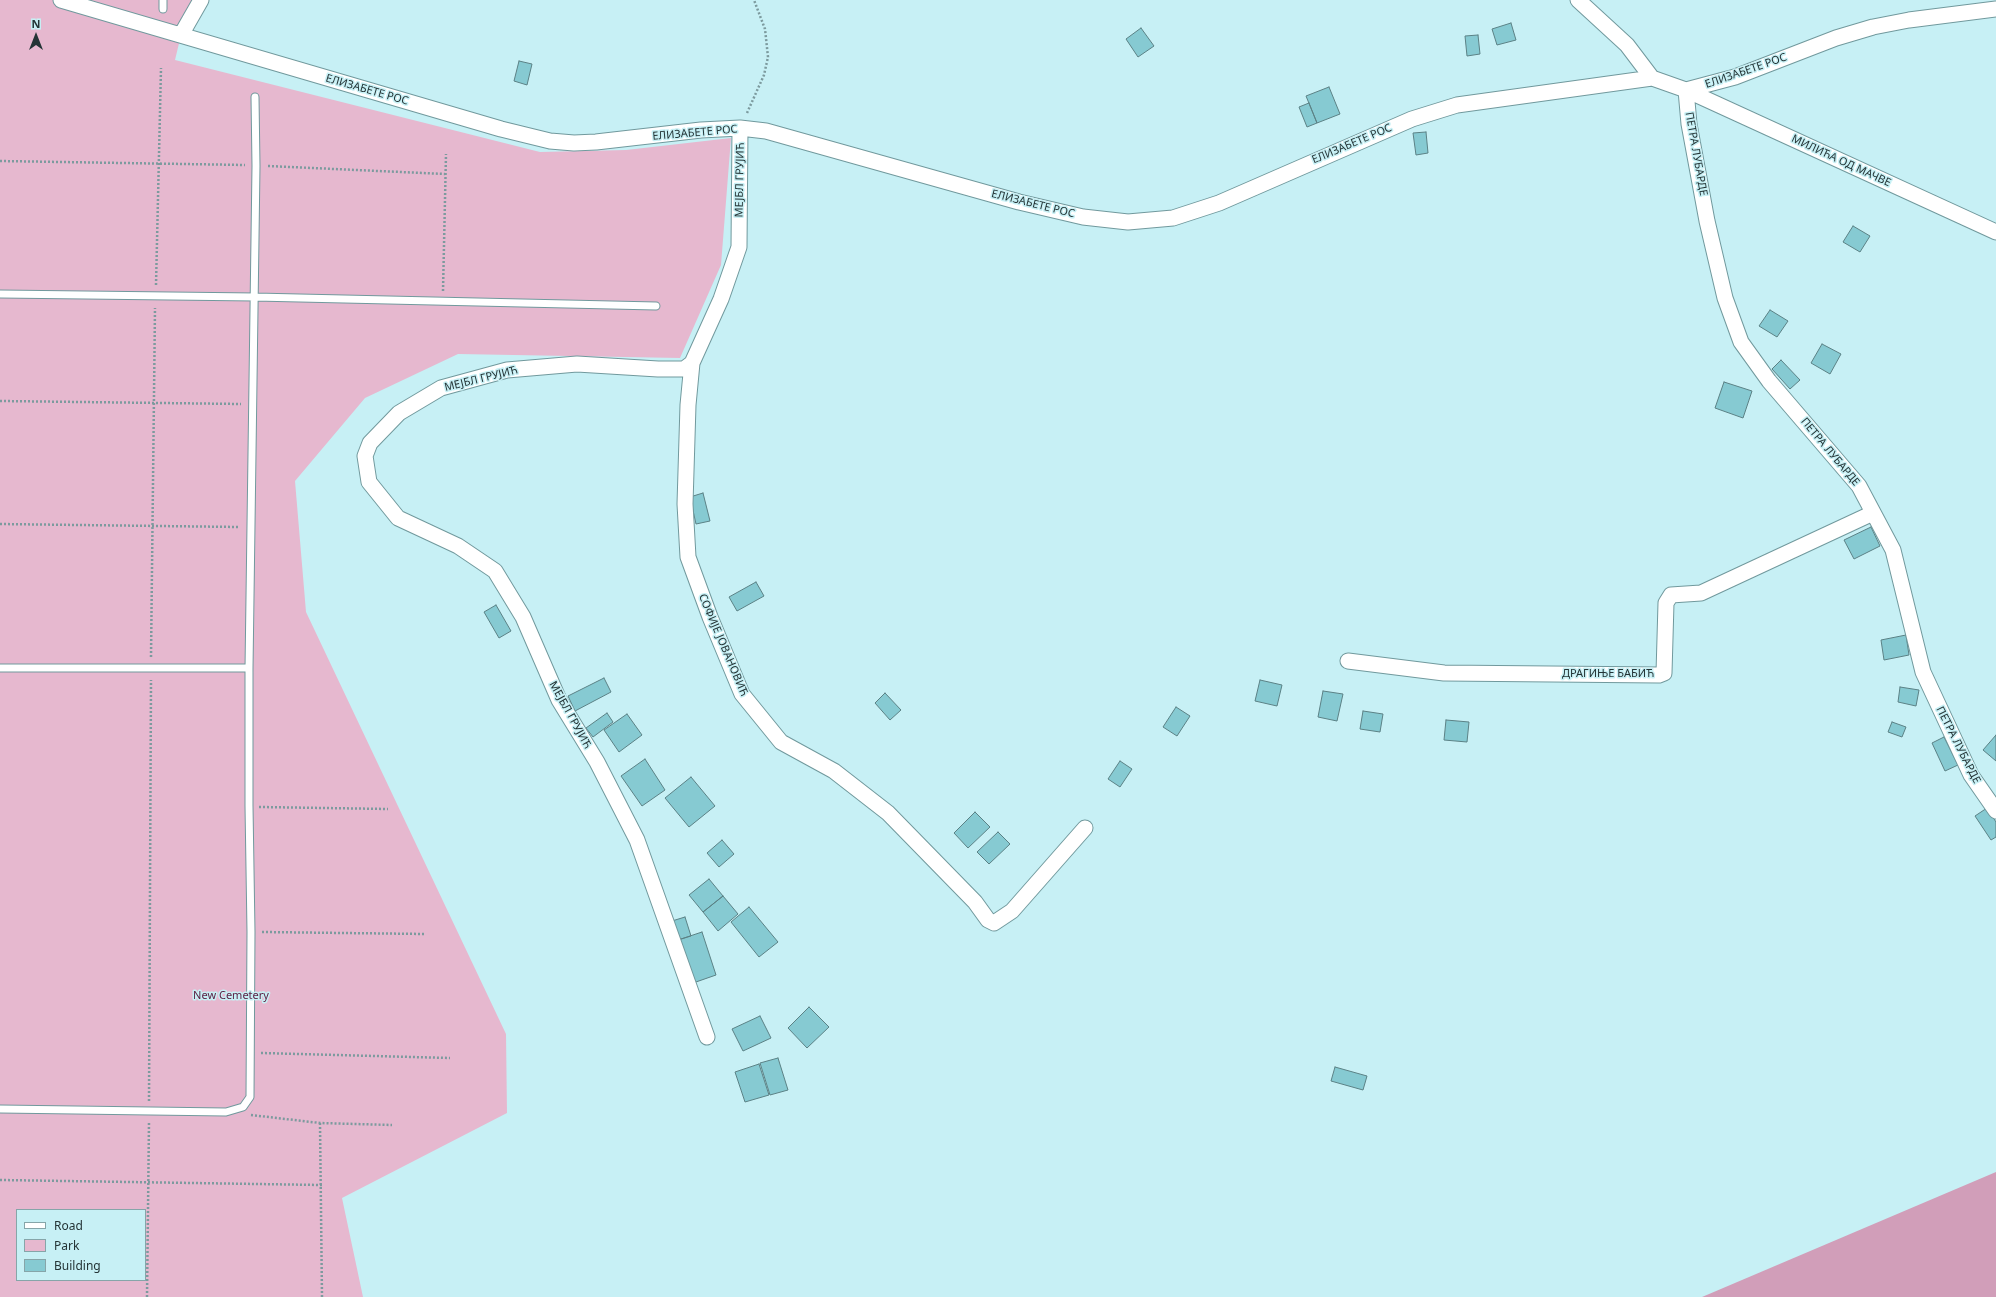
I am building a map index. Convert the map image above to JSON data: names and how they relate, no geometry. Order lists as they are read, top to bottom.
{
  "streets": {
    "street": [
      "ЕЛИЗАБЕТЕ РОС",
      "ПЕТРА ЛУБАРДЕ",
      "МИЛИЋА ОД МАЧВЕ",
      "МЕЈБЛ ГРУЈИЋ",
      "СОФИЈЕ ЈОВАНОВИЋ",
      "ДРАГИЊЕ БАБИЋ"
    ]
  },
  "crossings": [
    ["ЕЛИЗАБЕТЕ РОС", "ПЕТРА ЛУБАРДЕ"],
    ["ЕЛИЗАБЕТЕ РОС", "МИЛИЋА ОД МАЧВЕ"],
    ["ЕЛИЗАБЕТЕ РОС", "МЕЈБЛ ГРУЈИЋ"],
    ["ПЕТРА ЛУБАРДЕ", "МИЛИЋА ОД МАЧВЕ"],
    ["ПЕТРА ЛУБАРДЕ", "ДРАГИЊЕ БАБИЋ"],
    ["МЕЈБЛ ГРУЈИЋ", "СОФИЈЕ ЈОВАНОВИЋ"]
  ],
  "parks": ["New Cemetery"],
  "legend": ["Road", "Park", "Building"],
  "north": "top"
}
